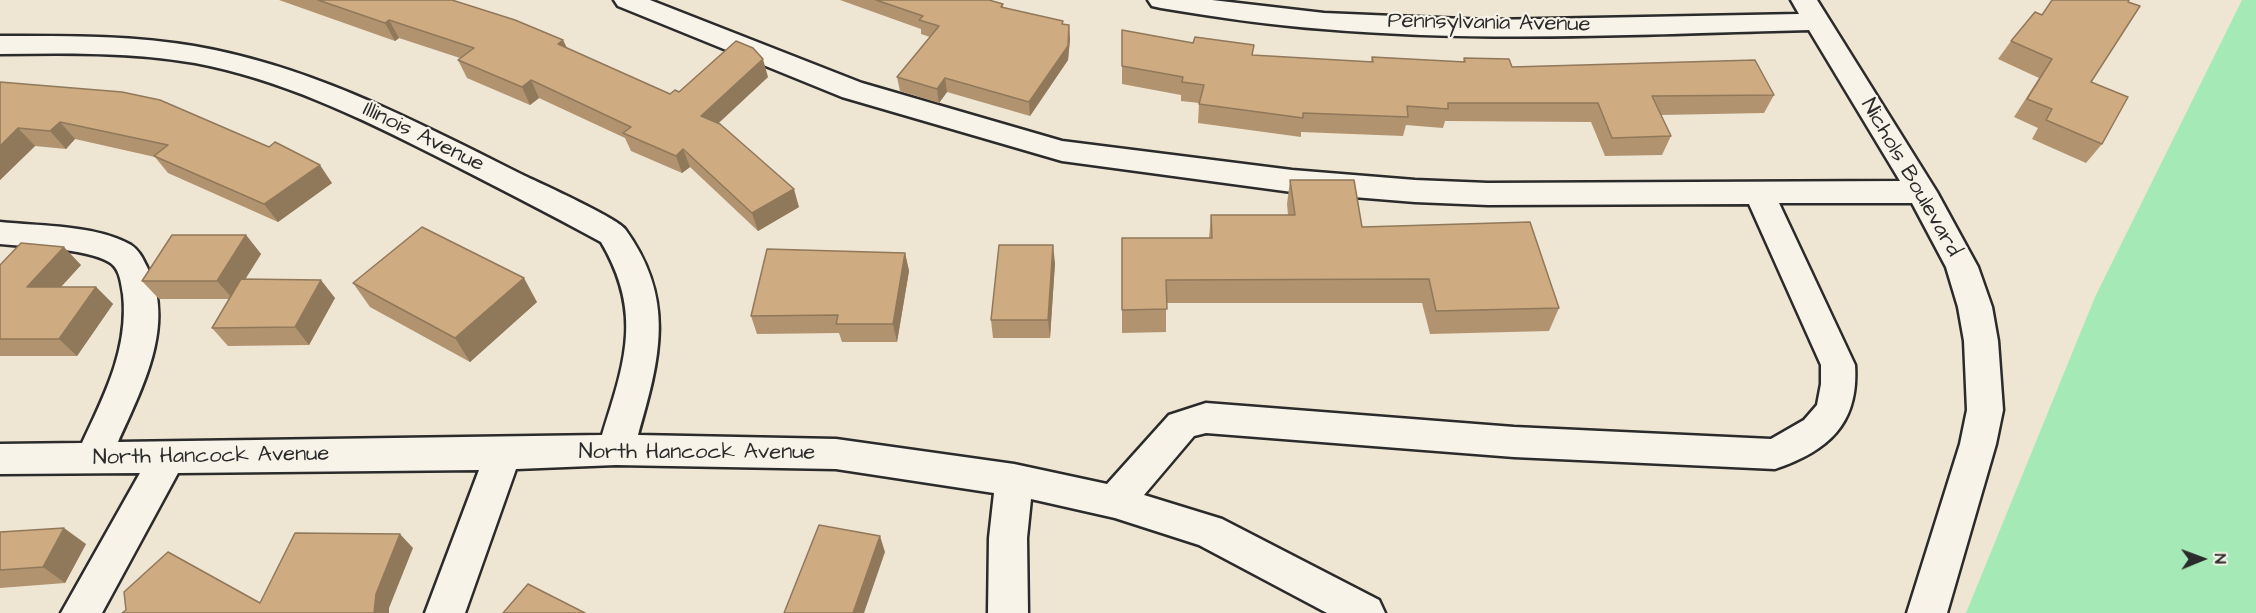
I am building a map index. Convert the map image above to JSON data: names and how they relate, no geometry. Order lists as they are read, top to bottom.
{
  "streets": {
    "street": [
      "Pennsylvania Avenue",
      "Illinois Avenue",
      "Nichols Boulevard",
      "North Hancock Avenue"
    ]
  },
  "crossings": [
    ["Pennsylvania Avenue", "Nichols Boulevard"],
    ["Illinois Avenue", "North Hancock Avenue"]
  ],
  "north": "right"
}
